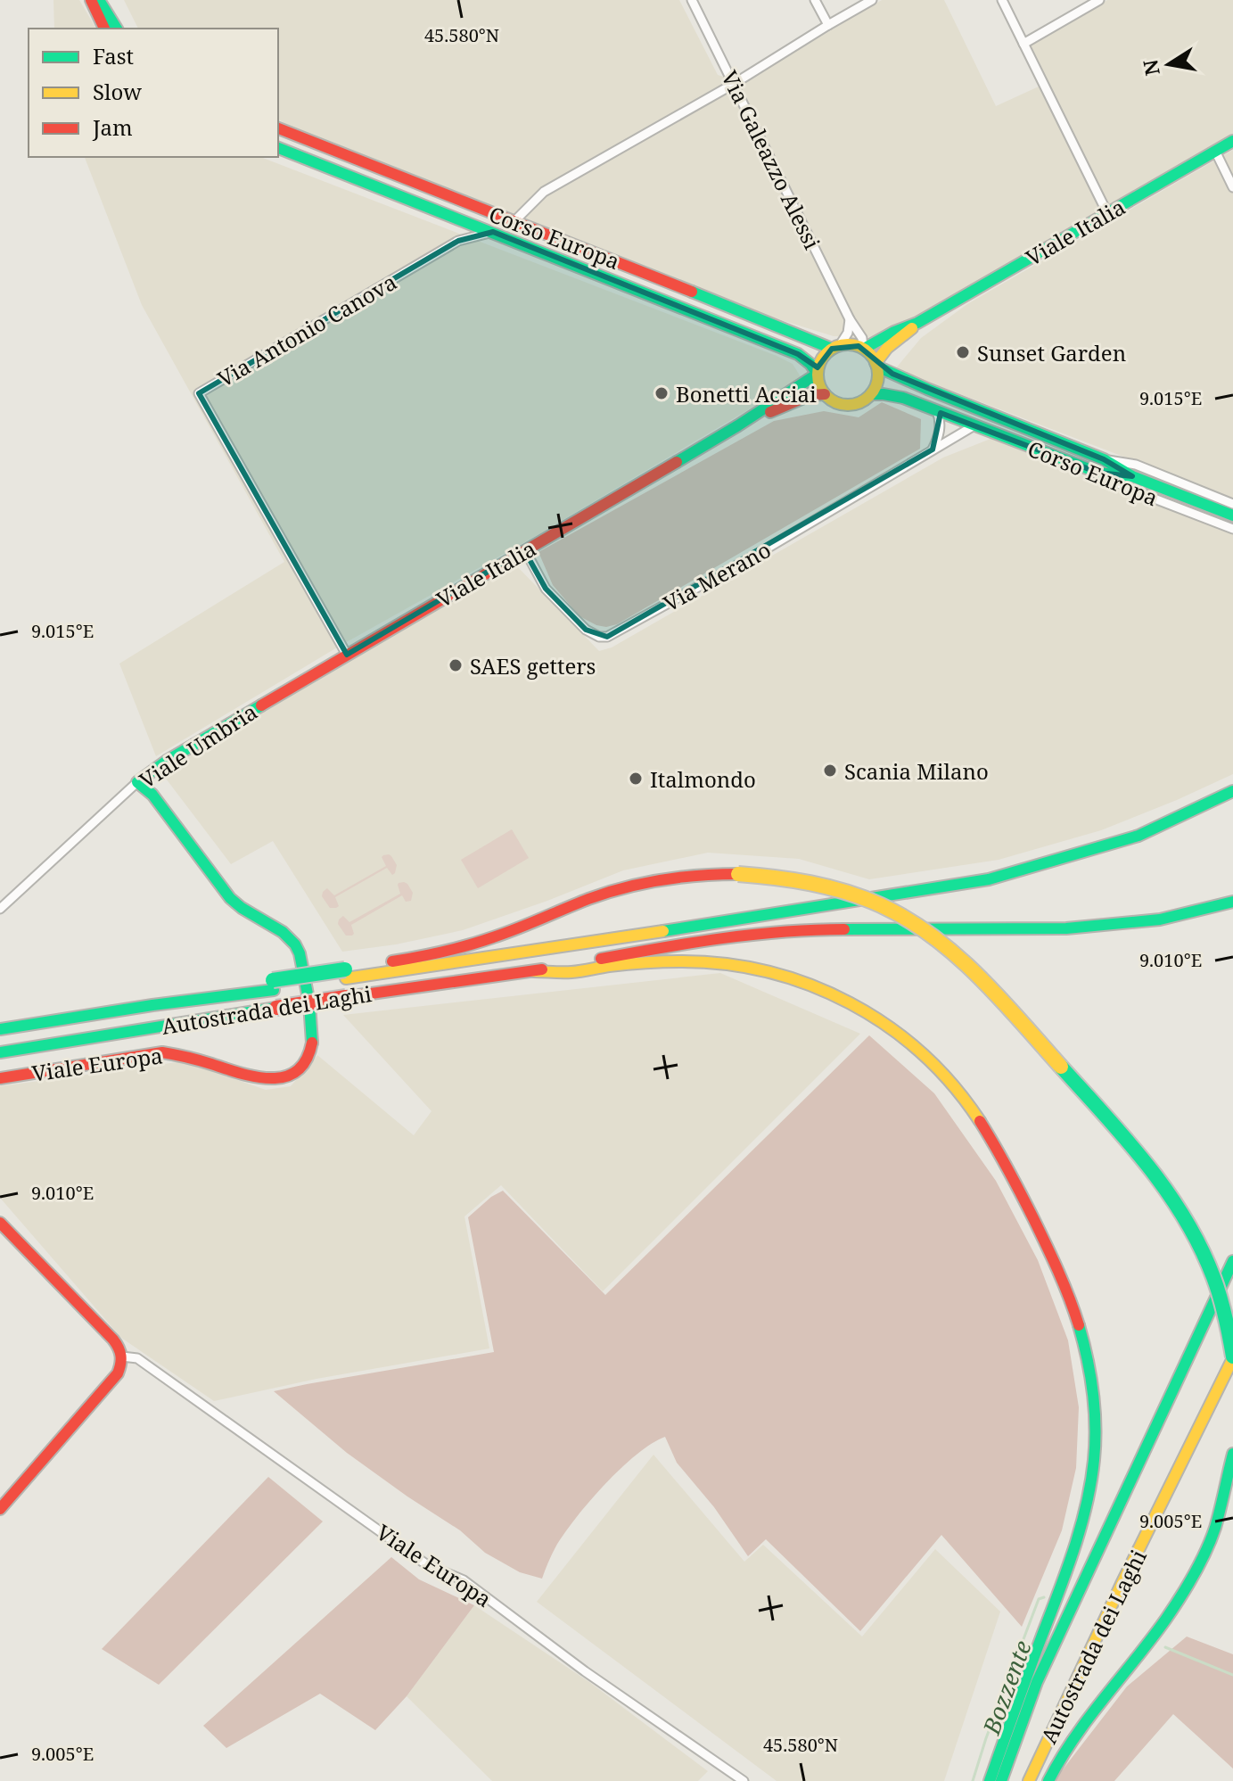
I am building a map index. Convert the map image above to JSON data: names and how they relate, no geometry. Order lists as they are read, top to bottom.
{
  "streets": {
    "main road": [
      "Viale Italia",
      "Corso Europa",
      "Viale Umbria",
      "Autostrada dei Laghi",
      "Viale Europa"
    ],
    "street": ["Via Galeazzo Alessi", "Via Antonio Canova", "Via Merano"]
  },
  "crossings": [
    ["Via Galeazzo Alessi", "Viale Italia"],
    ["Via Galeazzo Alessi", "Corso Europa"],
    ["Viale Italia", "Corso Europa"],
    ["Viale Italia", "Via Antonio Canova"],
    ["Viale Italia", "Via Merano"],
    ["Viale Italia", "Viale Umbria"],
    ["Corso Europa", "Via Antonio Canova"],
    ["Corso Europa", "Via Merano"],
    ["Via Antonio Canova", "Viale Umbria"],
    ["Viale Umbria", "Viale Europa"]
  ],
  "water": ["Bozzente"],
  "places": [
    "Sunset Garden",
    "Bonetti Acciai",
    "SAES getters",
    "Scania Milano",
    "Italmondo"
  ],
  "legend": ["Fast", "Slow", "Jam"],
  "north": "left",
  "coordinates": [
    "45.580°N",
    "9.015°E",
    "9.010°E",
    "9.005°E"
  ]
}
